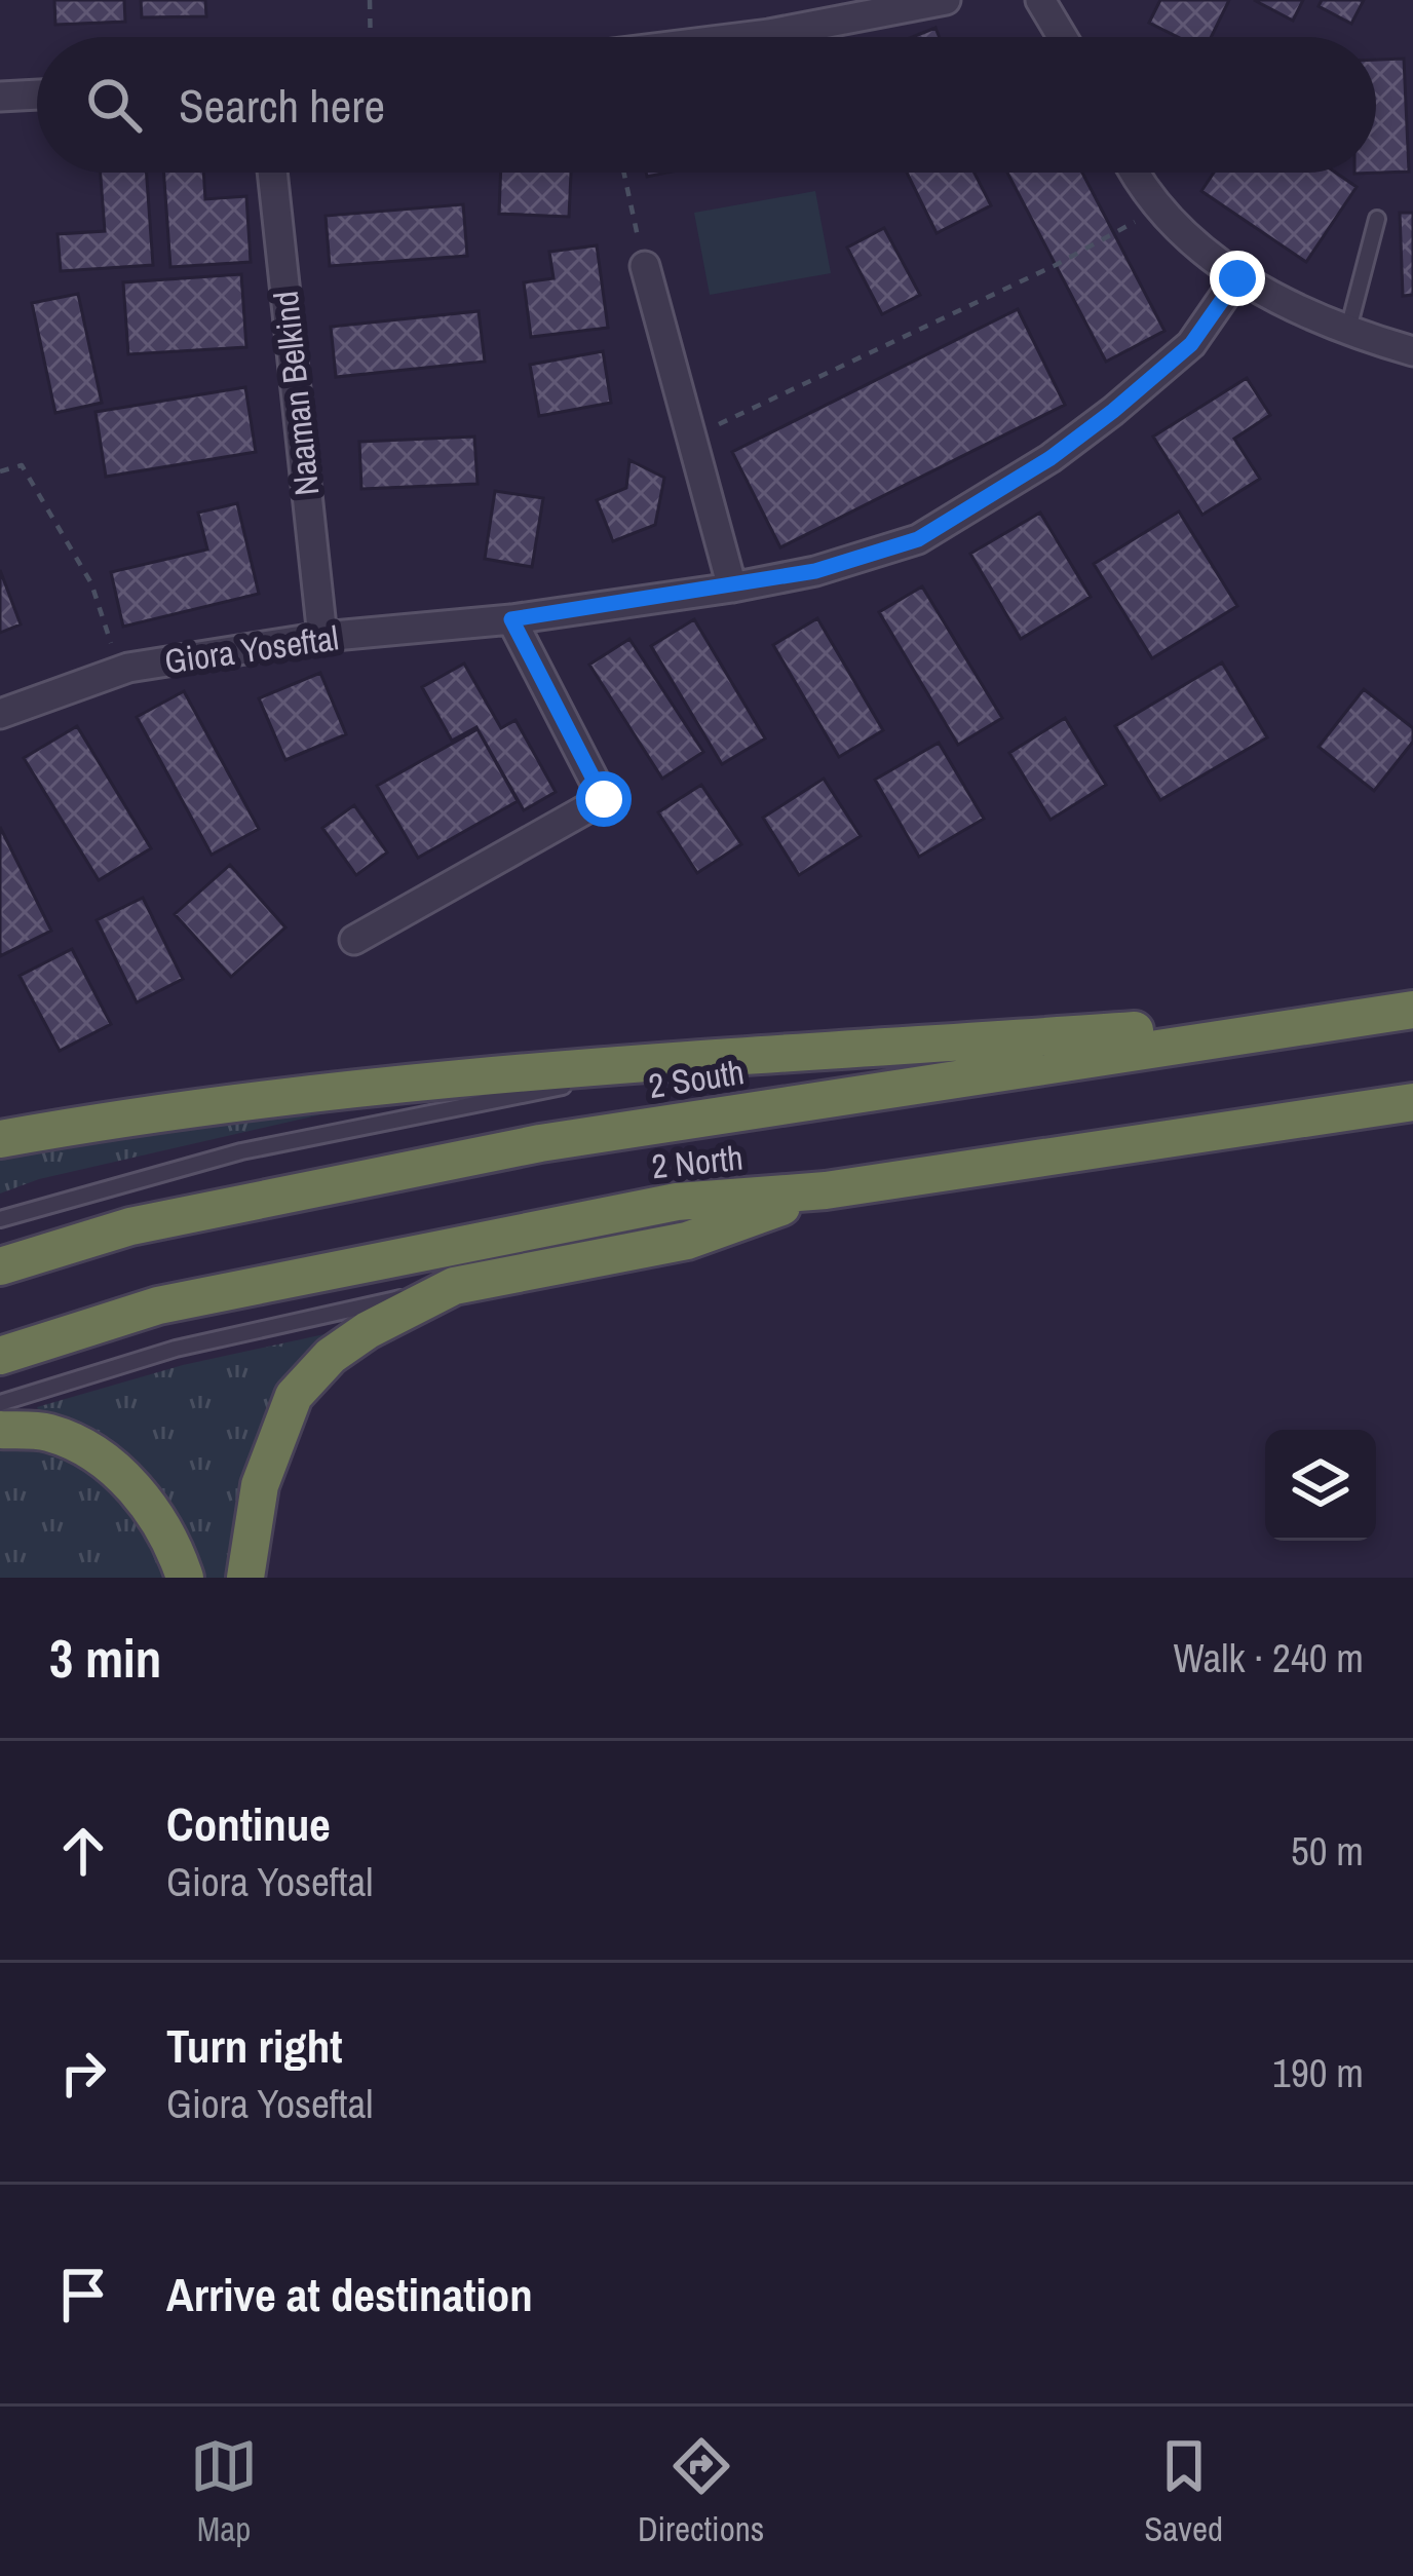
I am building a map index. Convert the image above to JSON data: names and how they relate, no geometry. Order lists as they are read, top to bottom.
{
  "streets": {
    "highway": ["2 South", "2 North"],
    "street": ["Naaman Belkind", "Giora Yoseftal"]
  },
  "crossings": [
    ["Naaman Belkind", "Giora Yoseftal"]
  ],
  "page": {
    "search": "Search here",
    "heading": ["3 min", "Walk · 240 m"],
    "list": [
      ["Continue", "Giora Yoseftal", "50 m"],
      ["Turn right", "Giora Yoseftal", "190 m"],
      "Arrive at destination"
    ],
    "nav": ["Map", "Directions", "Saved"]
  }
}
